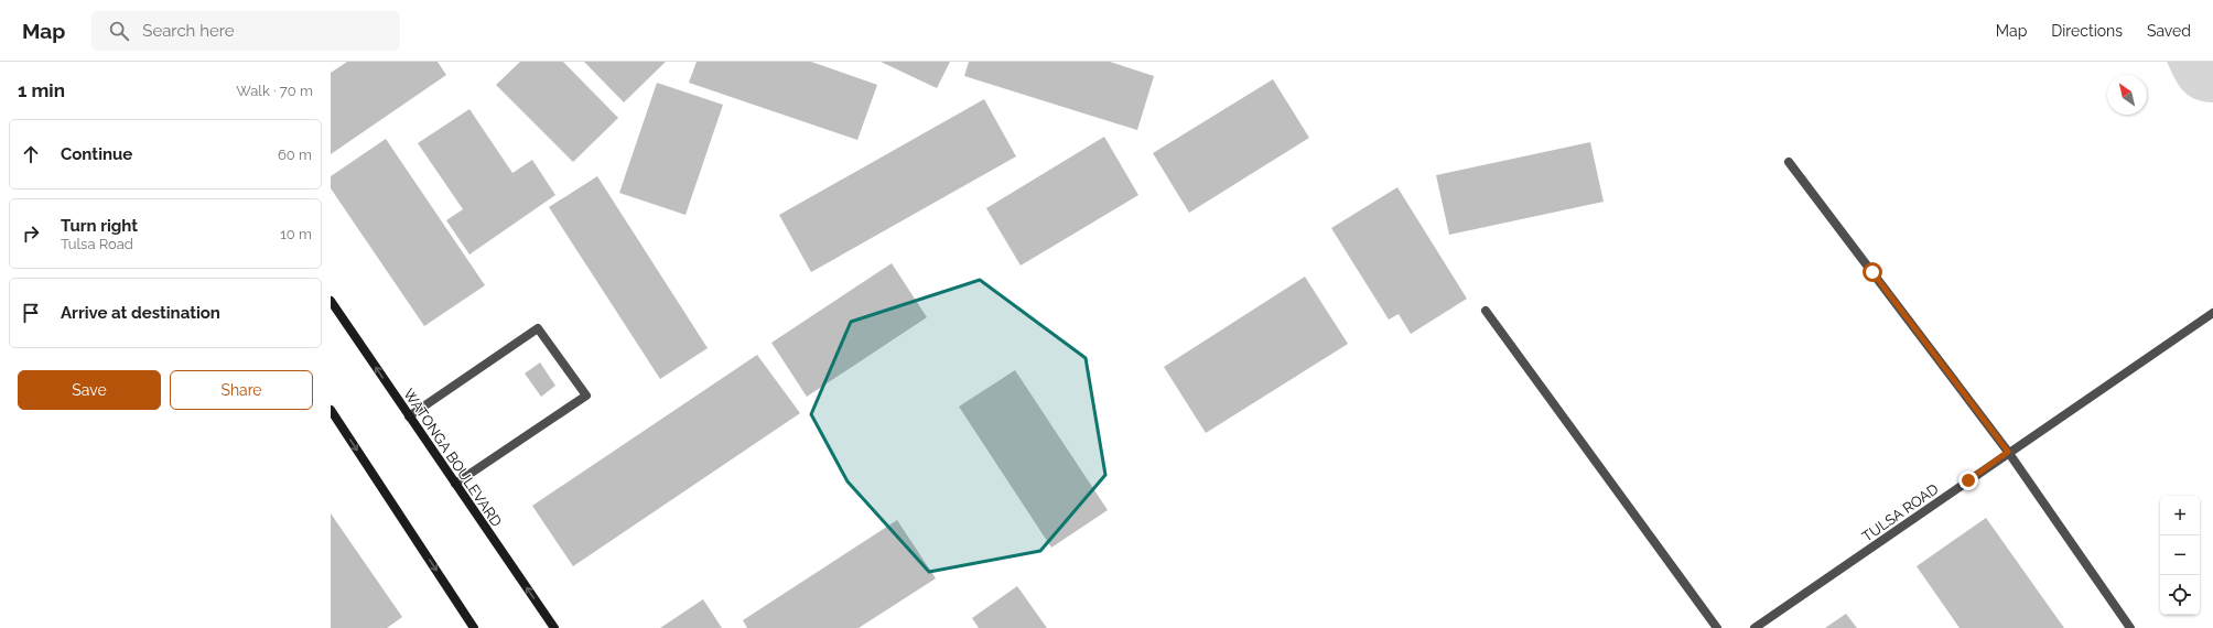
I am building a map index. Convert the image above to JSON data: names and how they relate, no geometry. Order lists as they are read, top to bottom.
{
  "streets": {
    "main road": ["WATONGA BOULEVARD"],
    "street": ["TULSA ROAD"]
  },
  "north": "top left",
  "page": {
    "header": "Map",
    "search": "Search here",
    "nav": ["Map", "Directions", "Saved"],
    "heading": ["1 min", "Walk · 70 m"],
    "list": [
      ["Continue", "60 m"],
      ["Turn right", "Tulsa Road", "10 m"],
      "Arrive at destination"
    ],
    "buttons": ["Save", "Share"],
    "map_buttons": ["+", "−"]
  }
}
